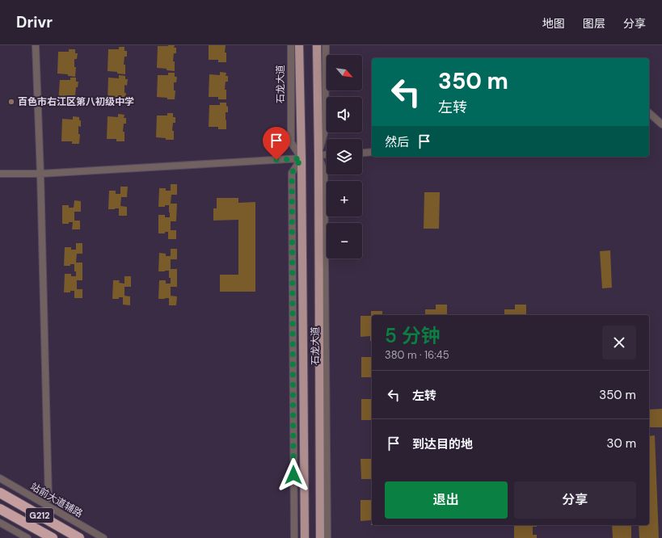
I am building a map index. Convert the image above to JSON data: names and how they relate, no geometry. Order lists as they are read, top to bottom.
{
  "streets": {
    "highway": ["G212"],
    "main road": ["石龙大道"],
    "street": ["站前大道辅路"]
  },
  "places": ["百色市右江区第八初级中学"],
  "north": "bottom right",
  "page": {
    "header": "Drivr",
    "nav": ["地图", "图层", "分享"],
    "map_buttons": ["+", "−"],
    "turn": ["350 m", "左转"],
    "then": "然后",
    "heading": ["5 分钟", "380 m · 16:45"],
    "list": [
      {
        "name": "左转",
        "value": "350 m"
      },
      {
        "name": "到达目的地",
        "value": "30 m"
      }
    ],
    "buttons": ["退出", "分享"]
  }
}
